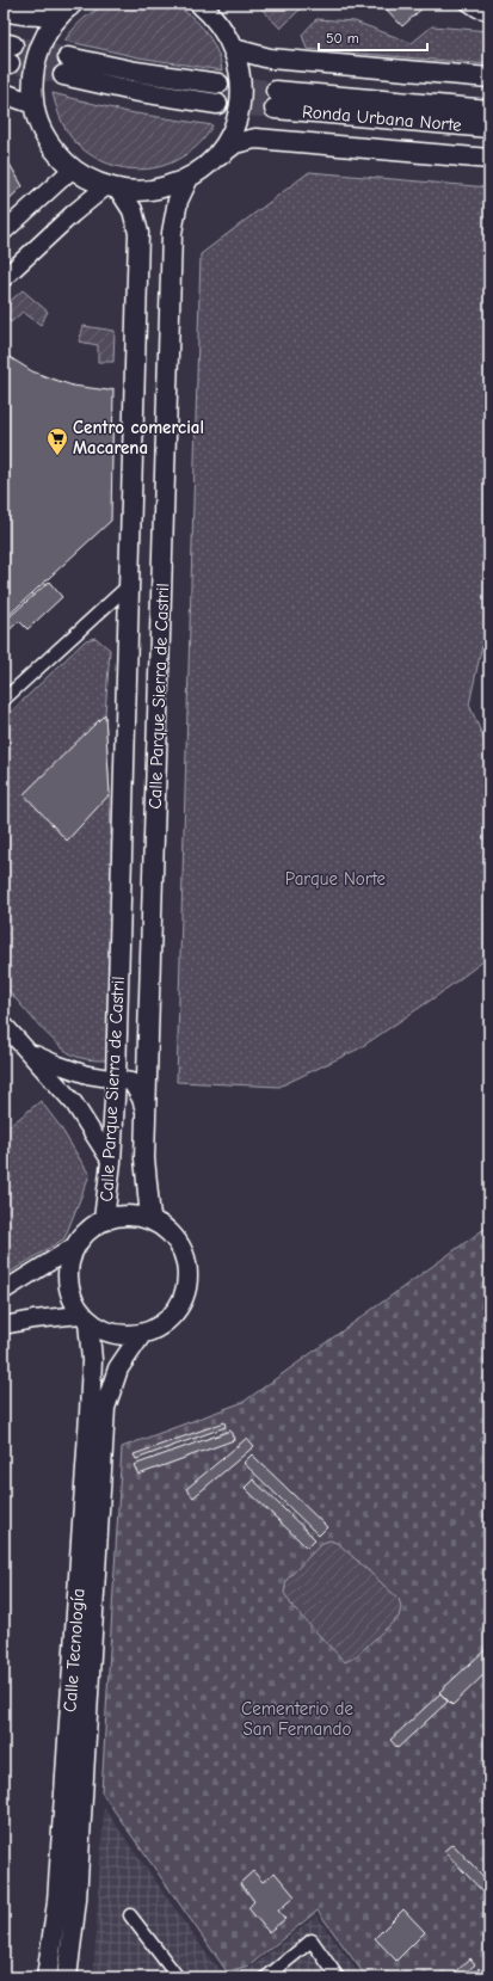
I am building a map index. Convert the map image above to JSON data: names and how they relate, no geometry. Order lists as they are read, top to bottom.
{
  "streets": {
    "main road": ["Ronda Urbana Norte", "Calle Parque Sierra de Castril", "Calle Tecnología"]
  },
  "crossings": [
    ["Calle Parque Sierra de Castril", "Calle Tecnología"]
  ],
  "parks": ["Parque Norte", "Cementerio de San Fernando"],
  "places": {
    "supermarket": ["Centro comercial Macarena"]
  },
  "scale_bar": "50 m"
}
